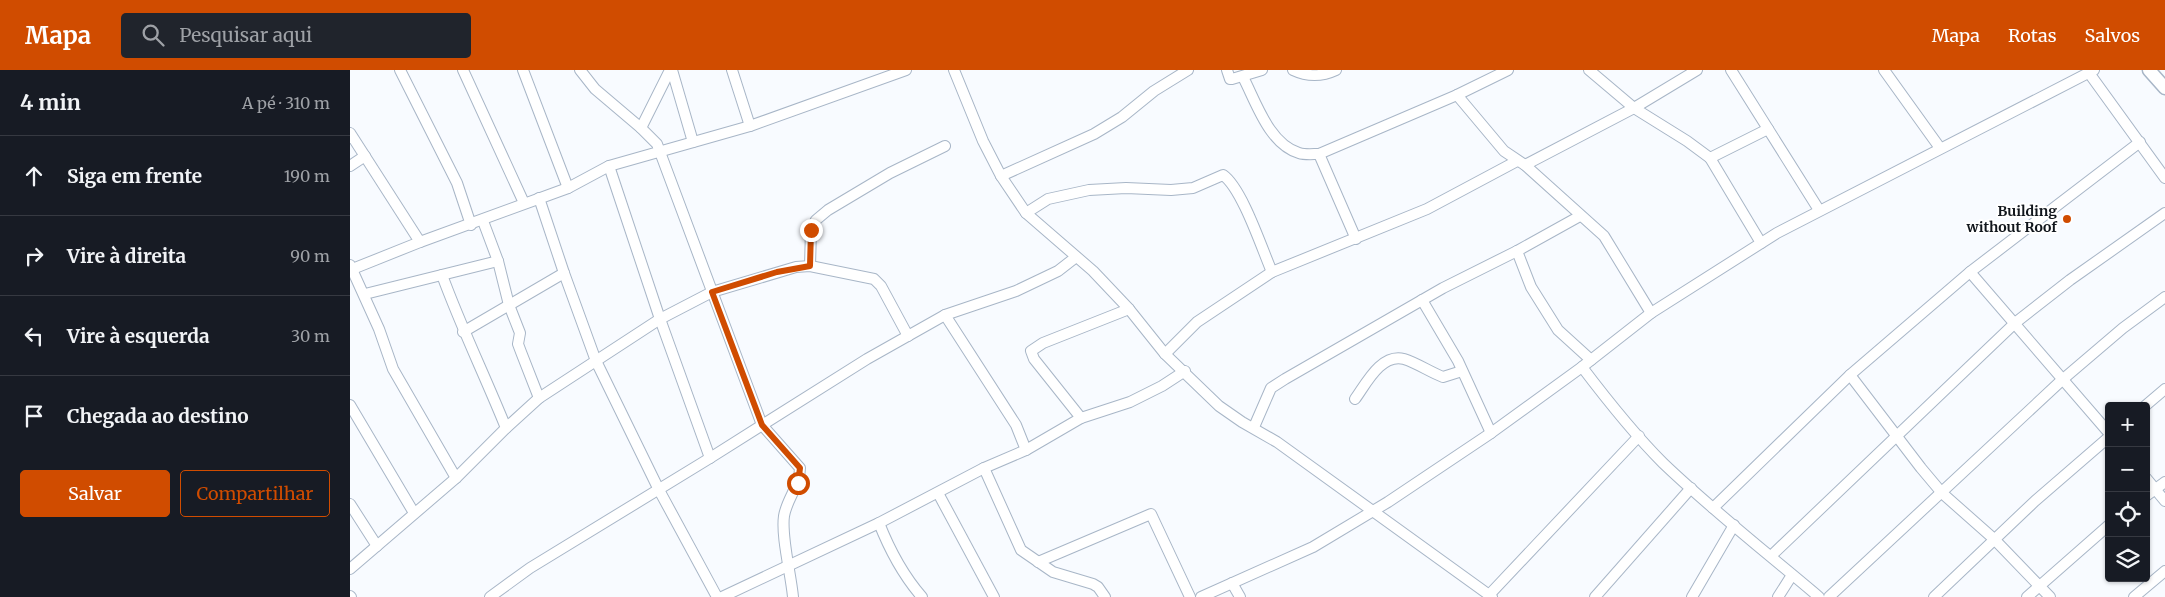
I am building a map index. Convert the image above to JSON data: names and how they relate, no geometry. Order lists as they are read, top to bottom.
{
  "places": ["Building without Roof"],
  "page": {
    "header": "Mapa",
    "search": "Pesquisar aqui",
    "nav": ["Mapa", "Rotas", "Salvos"],
    "heading": ["4 min", "A pé · 310 m"],
    "list": [
      ["Siga em frente", "190 m"],
      ["Vire à direita", "90 m"],
      ["Vire à esquerda", "30 m"],
      "Chegada ao destino"
    ],
    "map_buttons": ["+", "−"],
    "buttons": ["Salvar", "Compartilhar"]
  }
}
